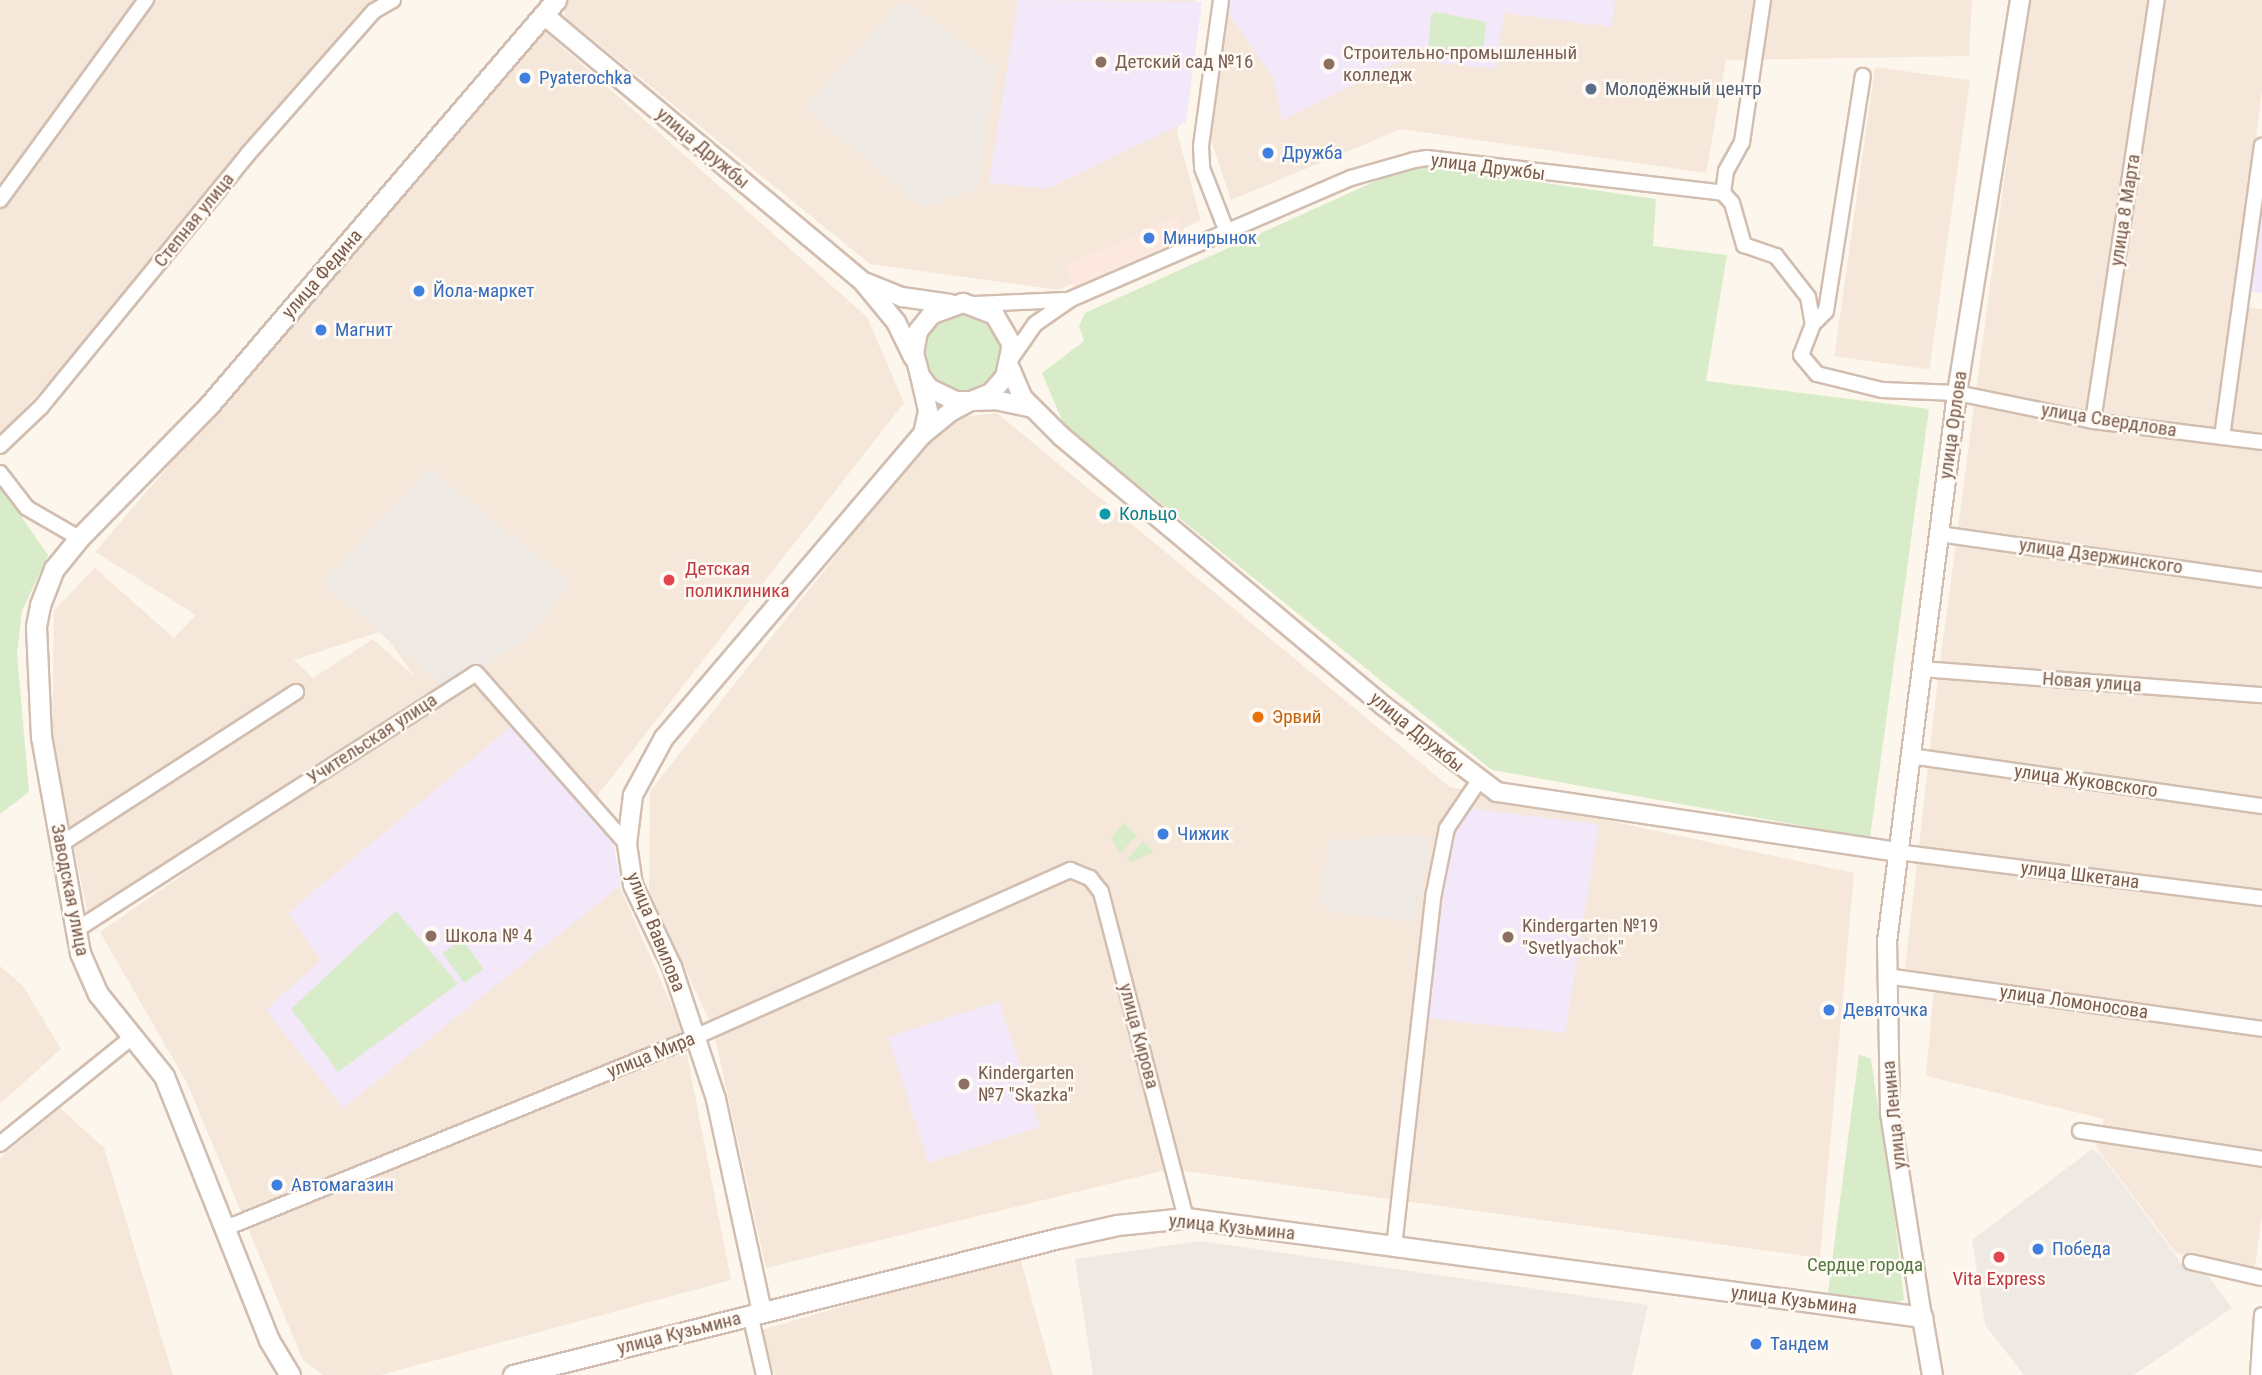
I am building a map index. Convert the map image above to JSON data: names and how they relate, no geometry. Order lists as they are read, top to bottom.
{
  "streets": {
    "main road": [
      "улица Федина",
      "Заводская улица",
      "улица Ленина",
      "улица Кузьмина"
    ],
    "street": [
      "улица Дружбы",
      "улица 8 Марта",
      "Степная улица",
      "улица Свердлова",
      "улица Орлова",
      "улица Дзержинского",
      "Новая улица",
      "Учительская улица",
      "улица Жуковского",
      "улица Шкетана",
      "улица Вавилова",
      "улица Ломоносова",
      "улица Кирова",
      "улица Мира"
    ]
  },
  "crossings": [
    ["улица Дружбы", "улица Федина"],
    ["улица Дружбы", "улица Орлова"],
    ["улица Дружбы", "улица Шкетана"],
    ["улица Дружбы", "улица Ленина"],
    ["улица 8 Марта", "улица Свердлова"],
    ["улица Федина", "Заводская улица"],
    ["улица Свердлова", "улица Орлова"],
    ["улица Орлова", "улица Дзержинского"],
    ["улица Орлова", "Новая улица"],
    ["улица Орлова", "улица Жуковского"],
    ["улица Орлова", "улица Шкетана"],
    ["улица Орлова", "улица Ленина"],
    ["Учительская улица", "Заводская улица"],
    ["Учительская улица", "улица Вавилова"],
    ["улица Шкетана", "улица Ленина"],
    ["Заводская улица", "улица Мира"],
    ["улица Вавилова", "улица Мира"],
    ["улица Вавилова", "улица Кузьмина"],
    ["улица Ломоносова", "улица Ленина"],
    ["улица Кирова", "улица Мира"],
    ["улица Кирова", "улица Кузьмина"],
    ["улица Ленина", "улица Кузьмина"]
  ],
  "parks": ["Сердце города"],
  "places": [
    "Детский сад №16",
    "Строительно-промышленный колледж",
    "Pyaterochka",
    "Молодёжный центр",
    "Дружба",
    "Минирынок",
    "Йола-маркет",
    "Магнит",
    "Кольцо",
    "Детская поликлиника",
    "Эрвий",
    "Чижик",
    "Школа № 4",
    "Kindergarten №19 \"Svetlyachok\"",
    "Девяточка",
    "Kindergarten №7 \"Skazka\"",
    "Автомагазин",
    "Победа",
    "Vita Express",
    "Тандем"
  ]
}
